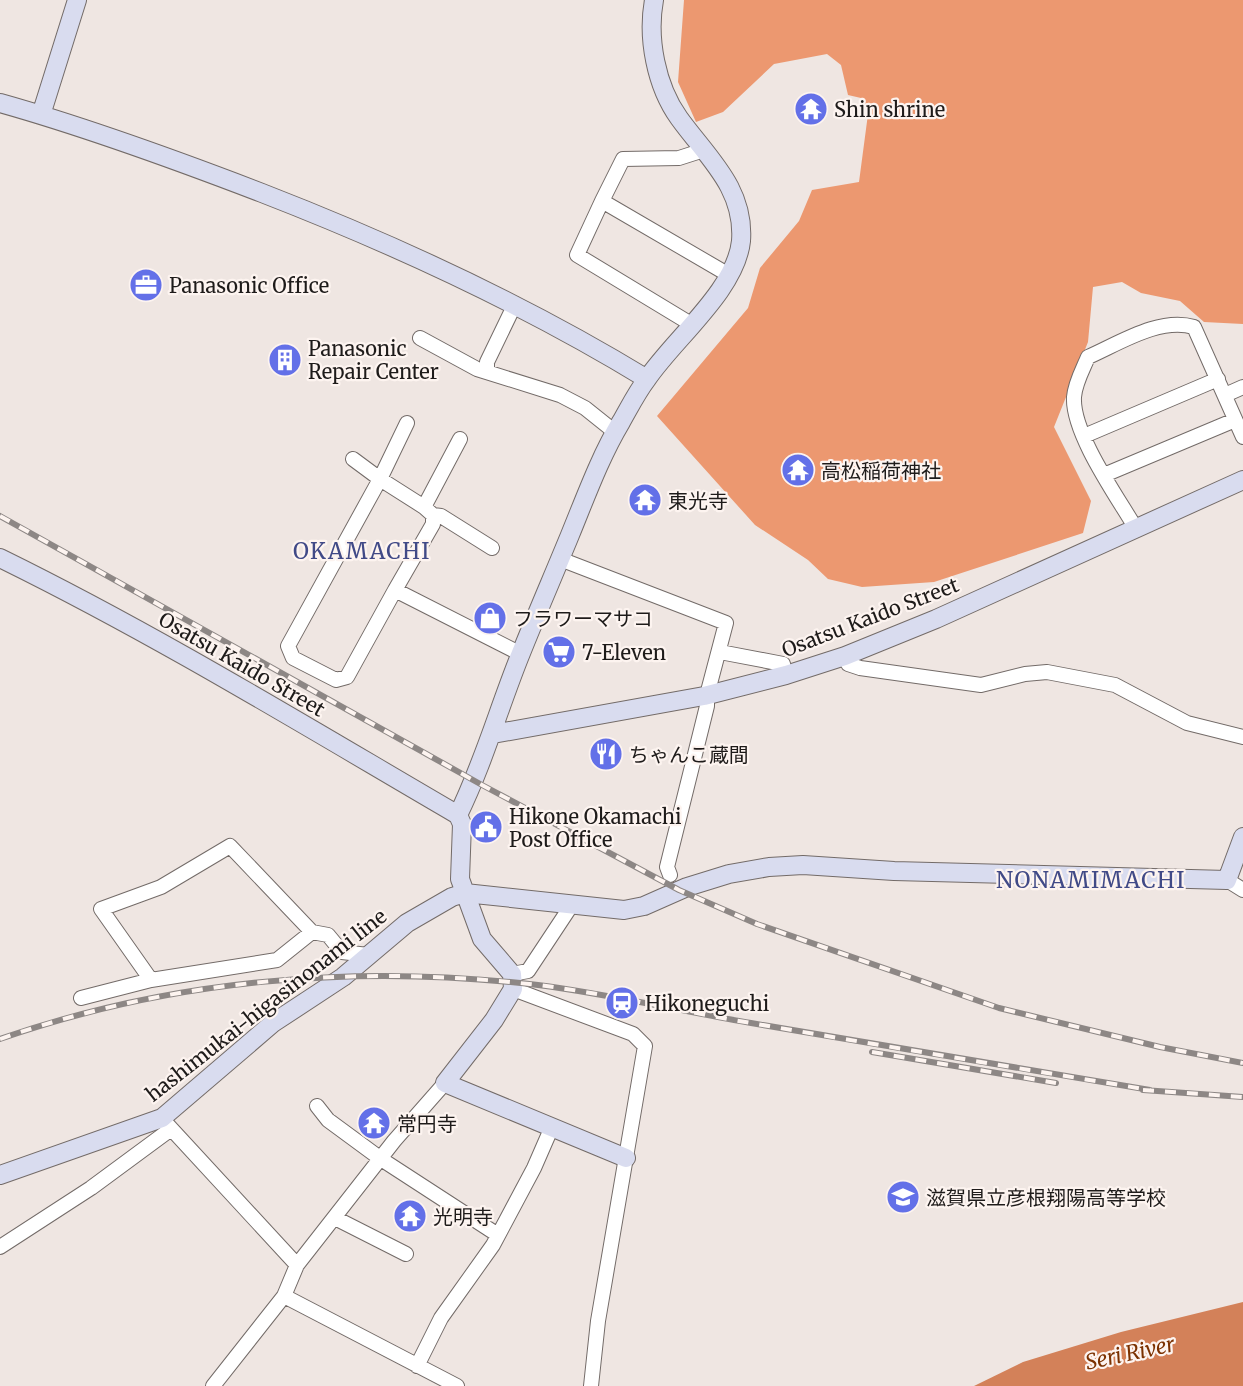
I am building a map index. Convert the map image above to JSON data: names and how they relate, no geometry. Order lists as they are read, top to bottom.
{
  "streets": {
    "street": ["Osatsu Kaido Street", "hashimukai-higasinonami line"]
  },
  "districts": ["OKAMACHI", "NONAMIMACHI"],
  "water": ["Seri River"],
  "places": {
    "temple": [
      "Shin shrine",
      "高松稲荷神社",
      "東光寺",
      "常円寺",
      "光明寺"
    ],
    "office": ["Panasonic Office"],
    "building": ["Panasonic Repair Center"],
    "shop": ["フラワーマサコ"],
    "supermarket": ["7-Eleven"],
    "restaurant": ["ちゃんこ蔵間"],
    "public building": ["Hikone Okamachi Post Office"],
    "station": ["Hikoneguchi"],
    "school or university": ["滋賀県立彦根翔陽高等学校"]
  }
}
